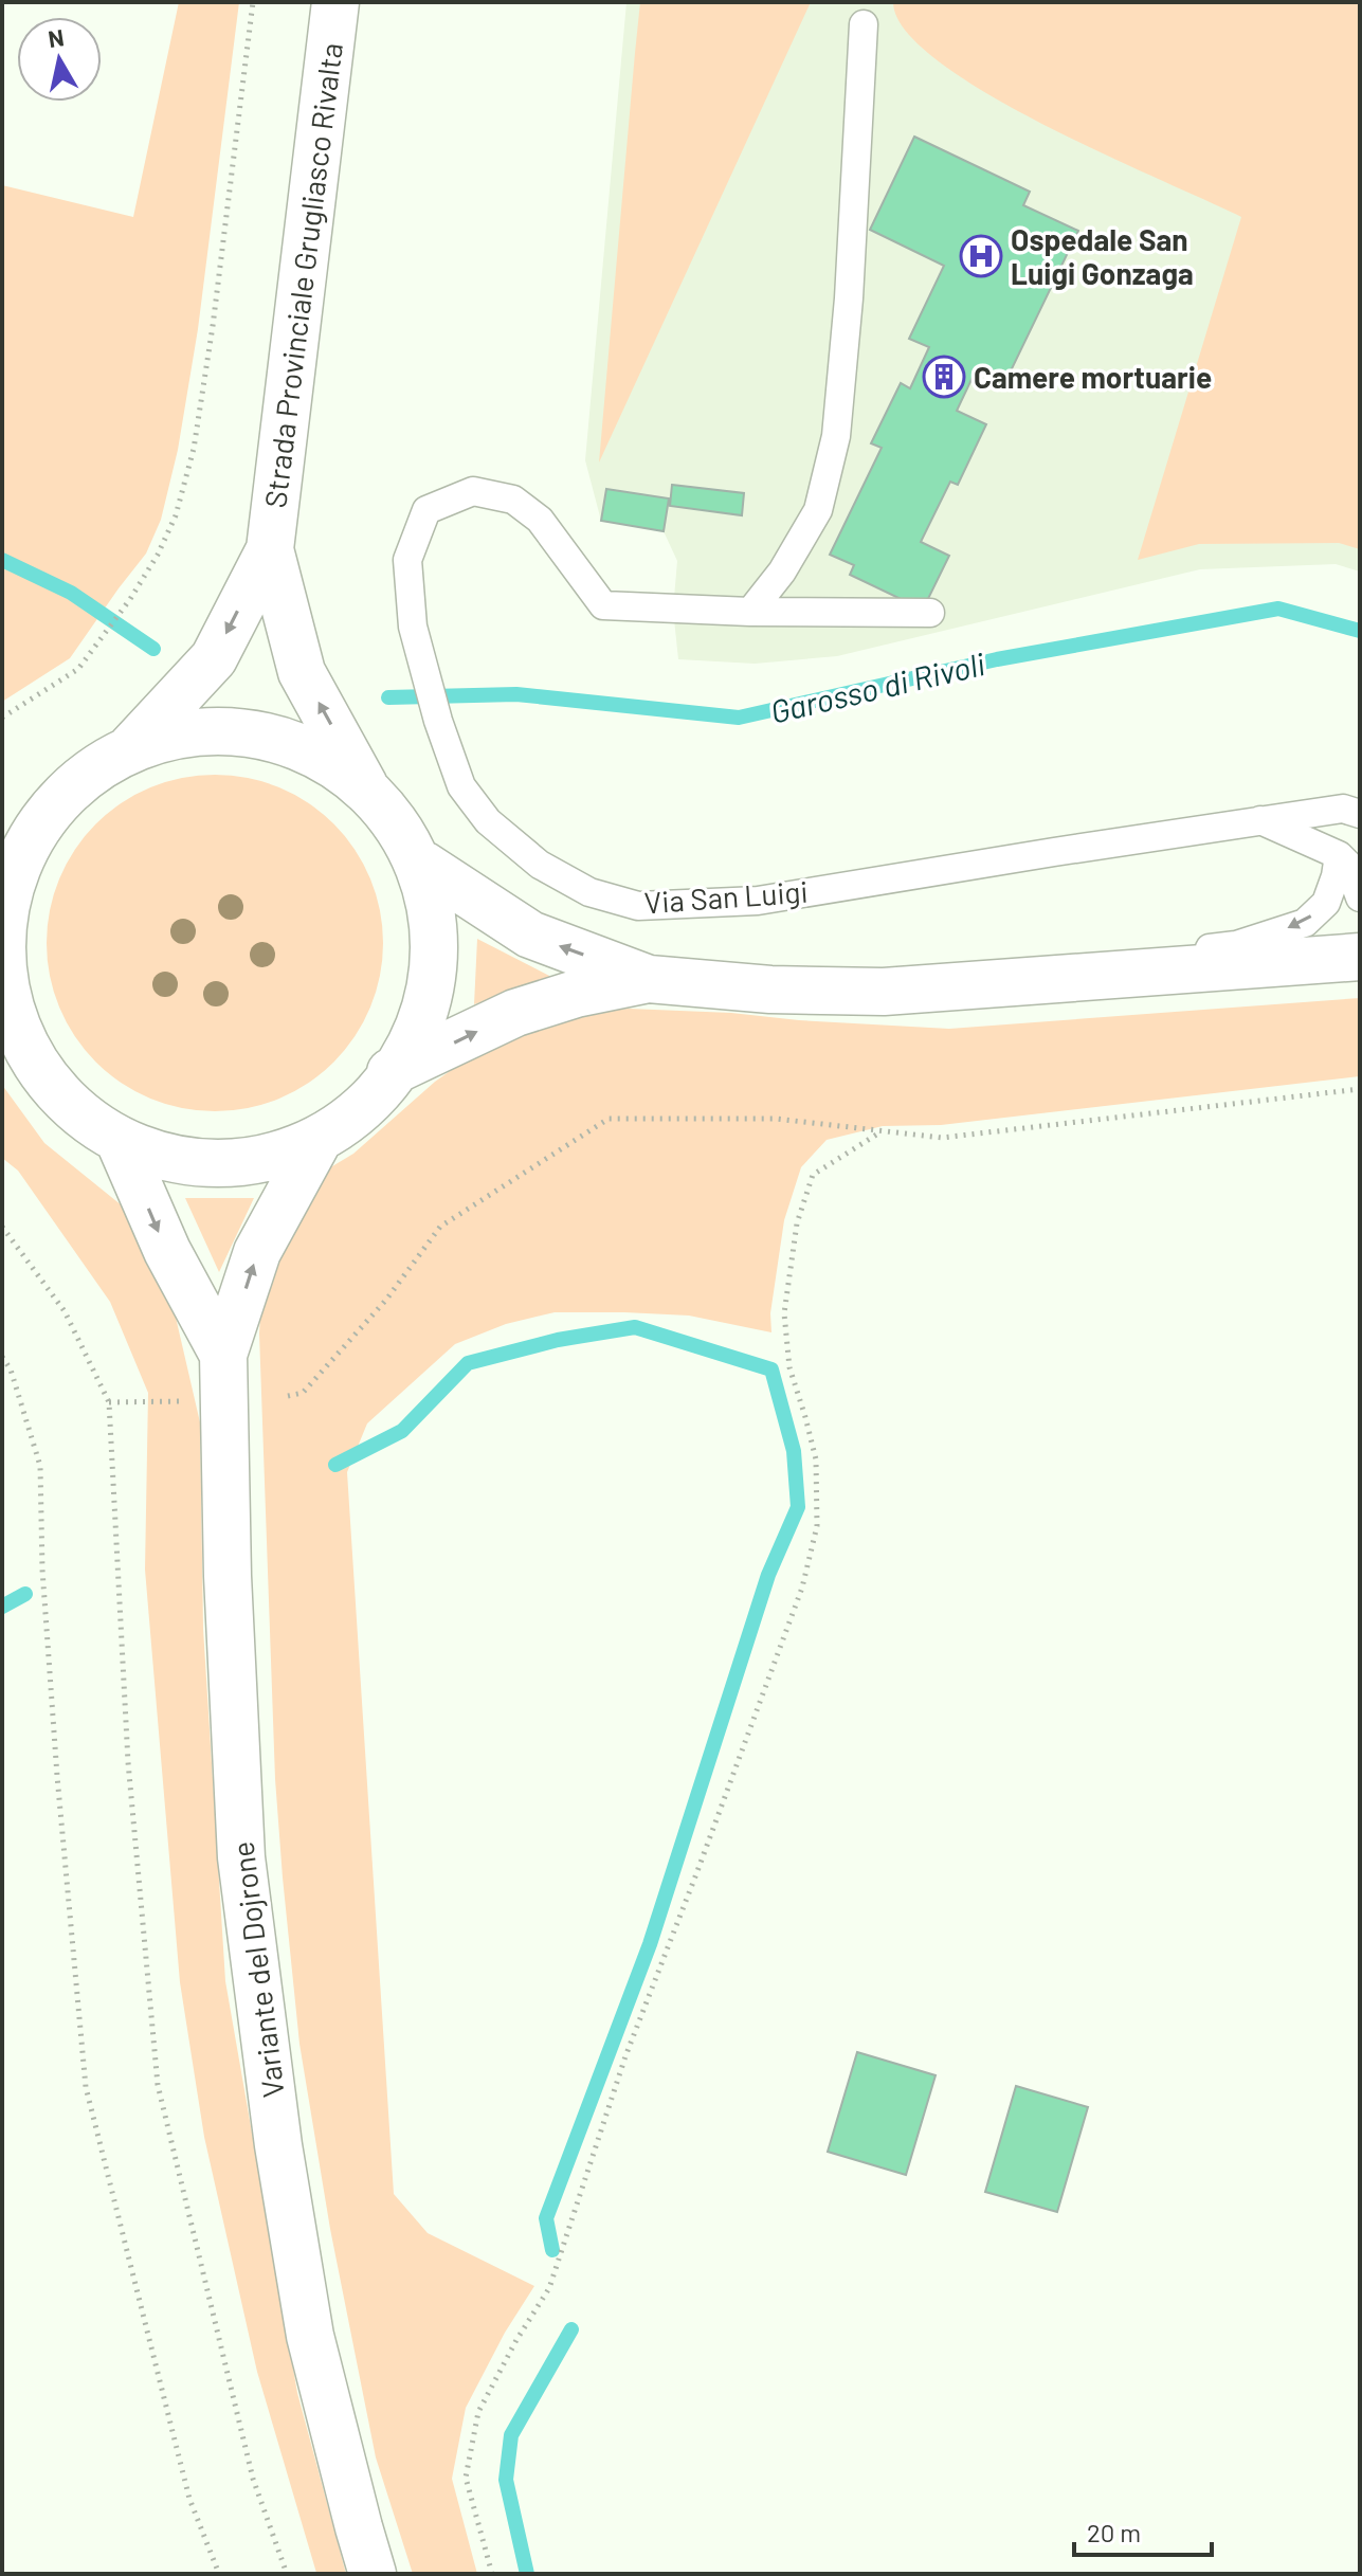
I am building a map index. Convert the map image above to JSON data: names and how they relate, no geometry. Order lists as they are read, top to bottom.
{
  "streets": {
    "street": ["Strada Provinciale Grugliasco Rivalta", "Variante del Dojrone"],
    "lane": ["Via San Luigi"]
  },
  "water": ["Garosso di Rivoli"],
  "places": {
    "hospital": ["Ospedale San Luigi Gonzaga"],
    "building": ["Camere mortuarie"]
  },
  "scale_bar": "20 m",
  "north": "top"
}
